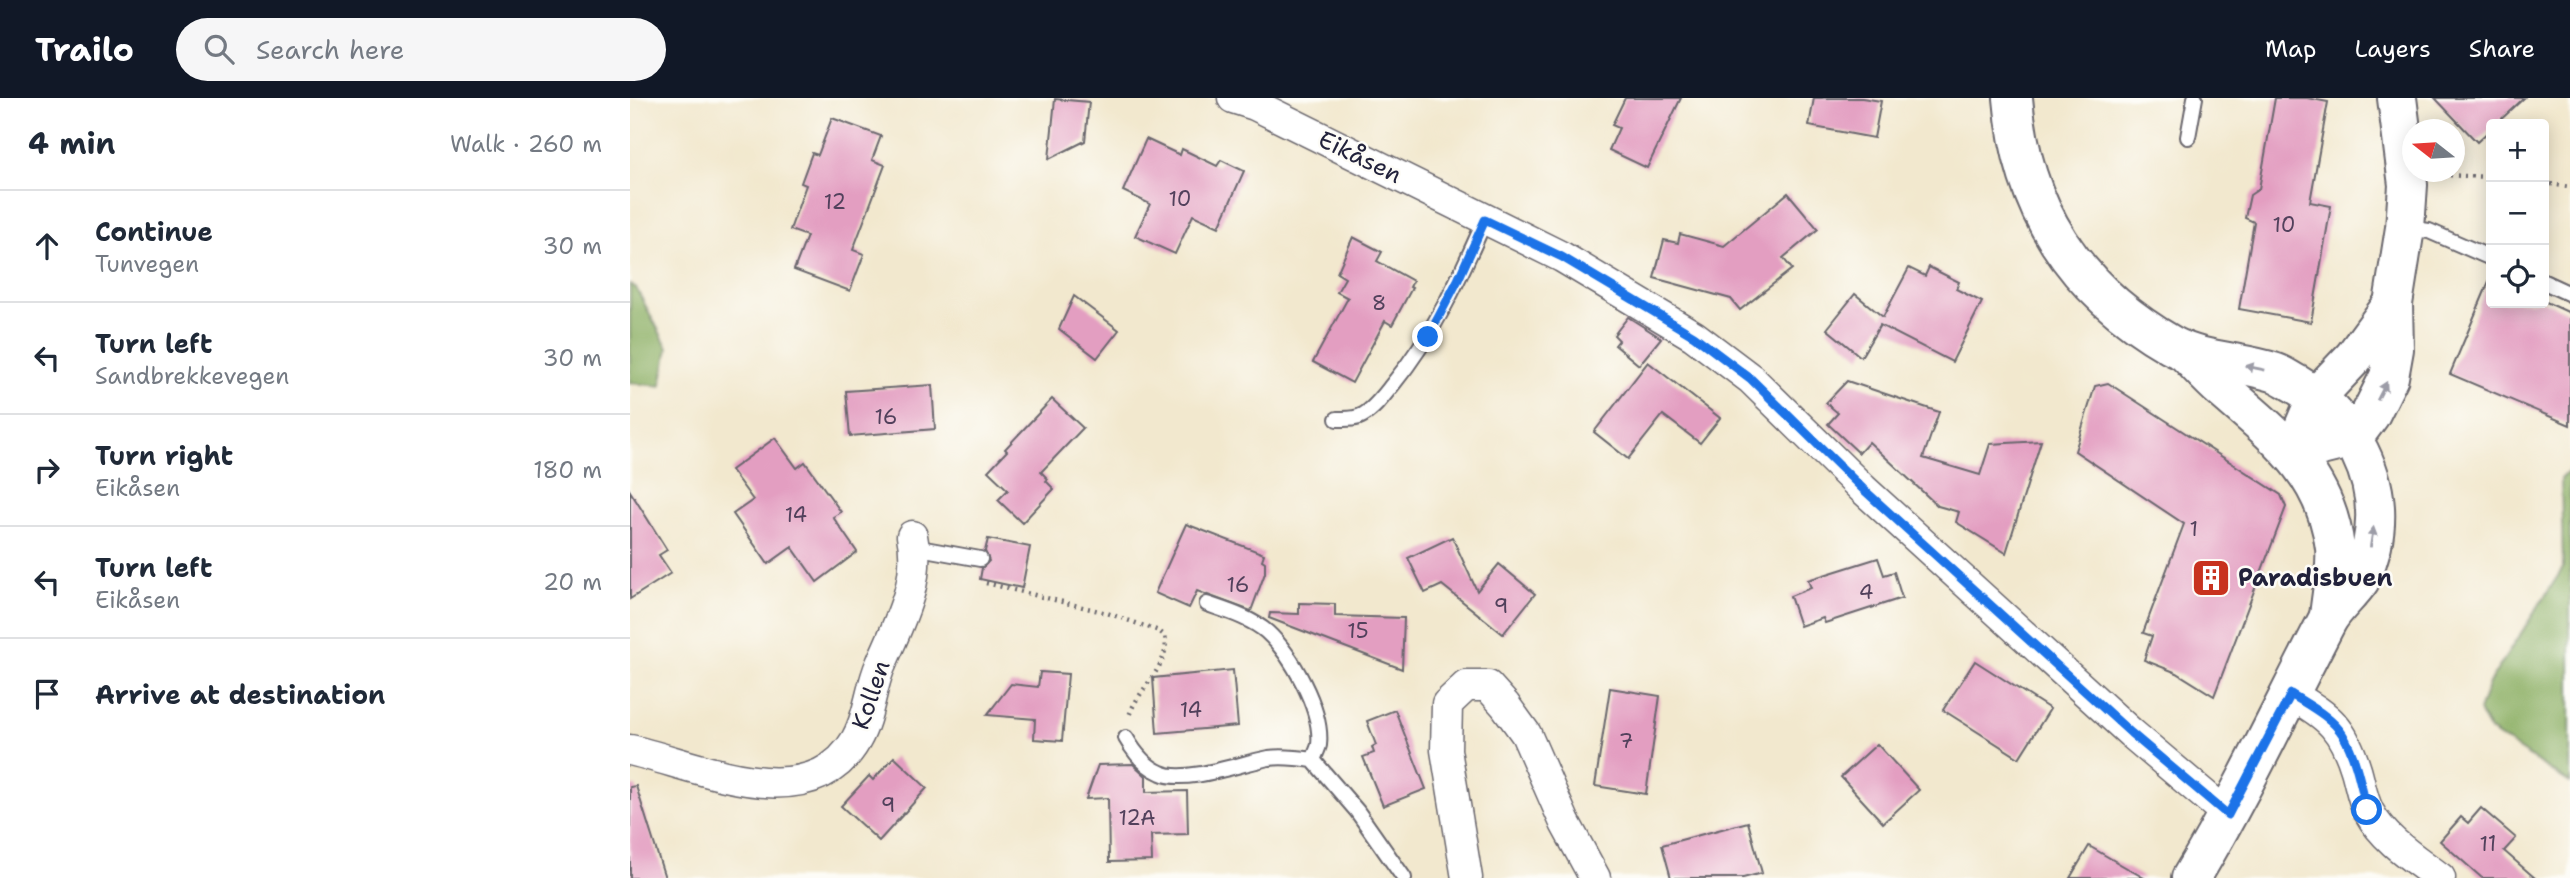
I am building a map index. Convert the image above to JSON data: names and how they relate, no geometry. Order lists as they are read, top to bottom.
{
  "streets": {
    "street": ["Eikåsen", "Kollen"]
  },
  "places": {
    "building": ["Paradisbuen"]
  },
  "house_numbers": [
    "10",
    "12",
    "10",
    "8",
    "16",
    "14",
    "1",
    "16",
    "4",
    "9",
    "15",
    "14",
    "7",
    "9",
    "12A",
    "11"
  ],
  "north": "left",
  "page": {
    "header": "Trailo",
    "search": "Search here",
    "nav": ["Map", "Layers", "Share"],
    "heading": ["4 min", "Walk · 260 m"],
    "map_buttons": ["+", "−"],
    "list": [
      ["Continue", "Tunvegen", "30 m"],
      ["Turn left", "Sandbrekkevegen", "30 m"],
      ["Turn right", "Eikåsen", "180 m"],
      ["Turn left", "Eikåsen", "20 m"],
      "Arrive at destination"
    ]
  }
}
